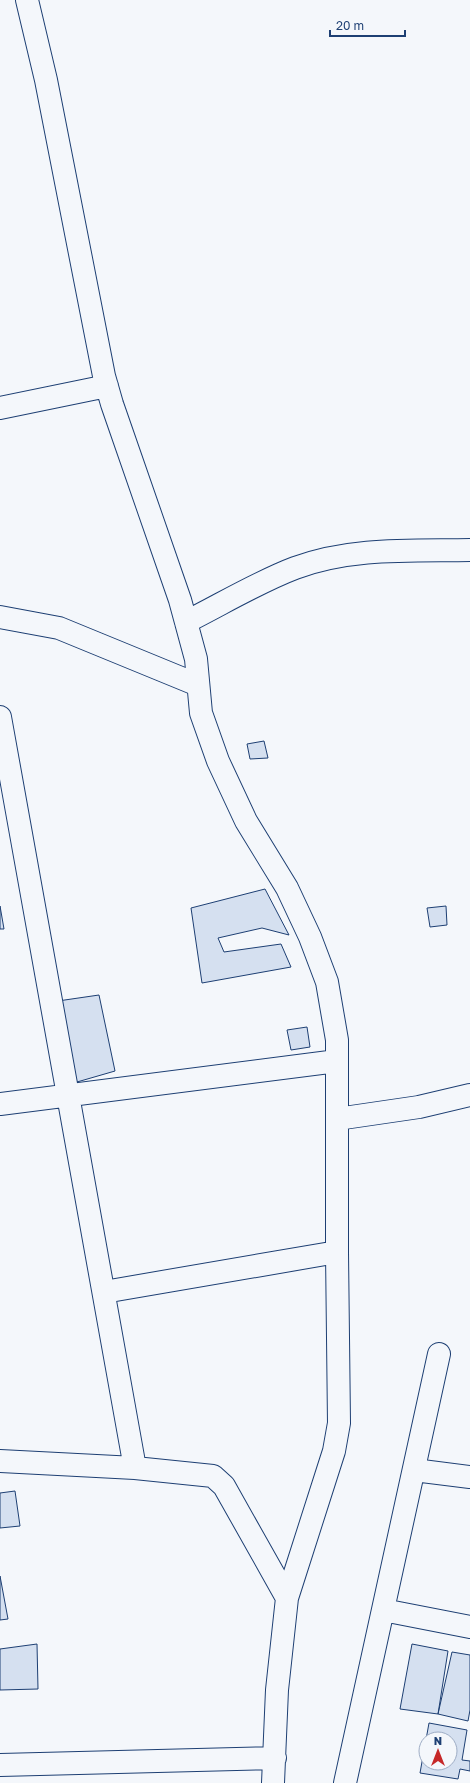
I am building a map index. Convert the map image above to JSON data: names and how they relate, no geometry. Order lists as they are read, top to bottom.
{
  "scale_bar": "20 m",
  "north": "top"
}
